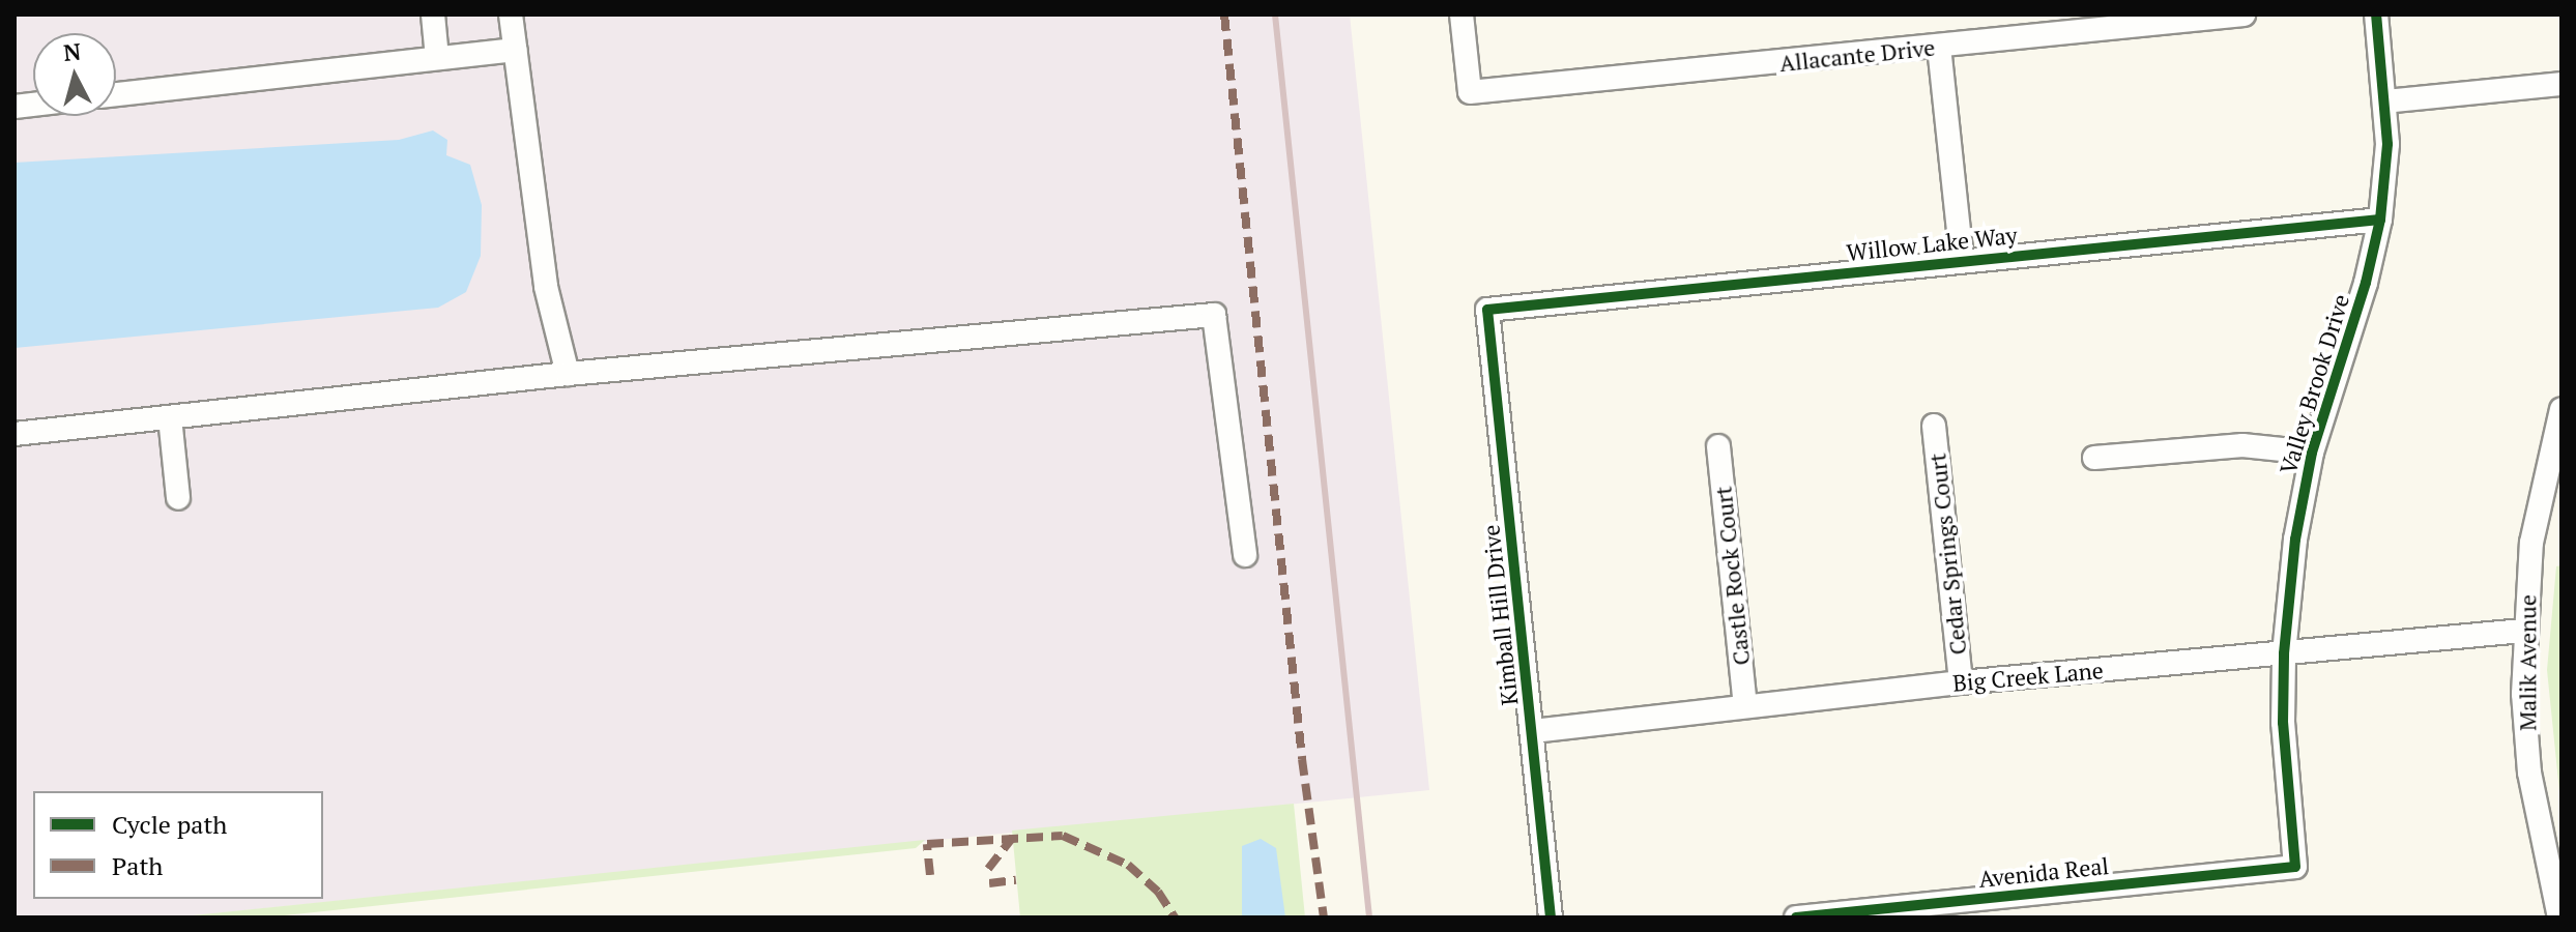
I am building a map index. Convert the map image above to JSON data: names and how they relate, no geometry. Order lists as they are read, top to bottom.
{
  "streets": {
    "street": [
      "Allacante Drive",
      "Willow Lake Way",
      "Valley Brook Drive",
      "Cedar Springs Court",
      "Castle Rock Court",
      "Kimball Hill Drive",
      "Malik Avenue",
      "Big Creek Lane",
      "Avenida Real"
    ]
  },
  "crossings": [
    ["Willow Lake Way", "Valley Brook Drive"],
    ["Willow Lake Way", "Kimball Hill Drive"],
    ["Valley Brook Drive", "Big Creek Lane"],
    ["Valley Brook Drive", "Avenida Real"],
    ["Cedar Springs Court", "Big Creek Lane"],
    ["Castle Rock Court", "Big Creek Lane"],
    ["Kimball Hill Drive", "Big Creek Lane"],
    ["Malik Avenue", "Big Creek Lane"]
  ],
  "legend": ["Cycle path", "Path"],
  "north": "top"
}
